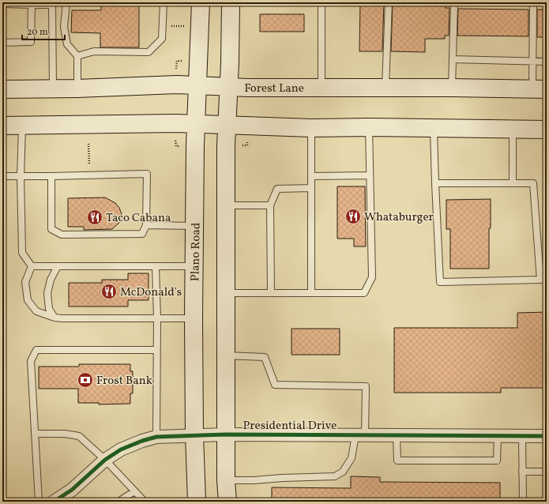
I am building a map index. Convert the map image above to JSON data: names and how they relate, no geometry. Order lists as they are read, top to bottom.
{
  "streets": {
    "main road": ["Forest Lane", "Plano Road"],
    "street": ["Presidential Drive"]
  },
  "crossings": [
    ["Forest Lane", "Plano Road"],
    ["Plano Road", "Presidential Drive"]
  ],
  "places": {
    "restaurant": ["Whataburger", "Taco Cabana", "McDonald's"],
    "bank": ["Frost Bank"]
  },
  "scale_bar": "20 m"
}
